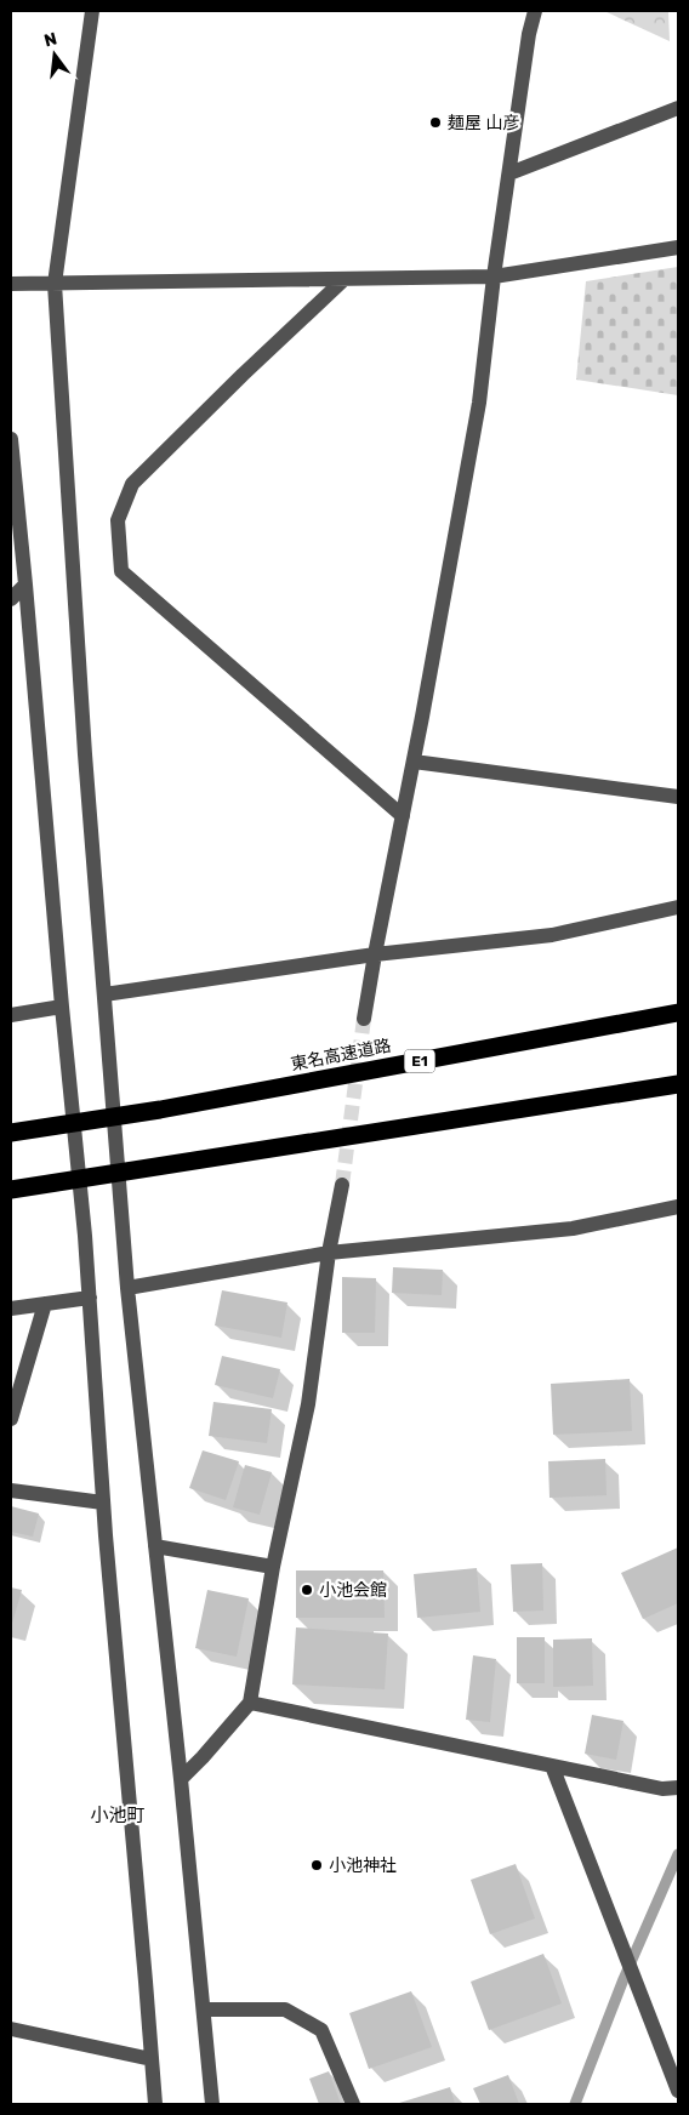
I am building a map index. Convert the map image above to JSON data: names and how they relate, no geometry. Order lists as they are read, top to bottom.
{
  "streets": {
    "highway": ["東名高速道路", "E1"]
  },
  "districts": ["小池町"],
  "places": ["麺屋 山彦", "小池会館", "小池神社"],
  "north": "top"
}
